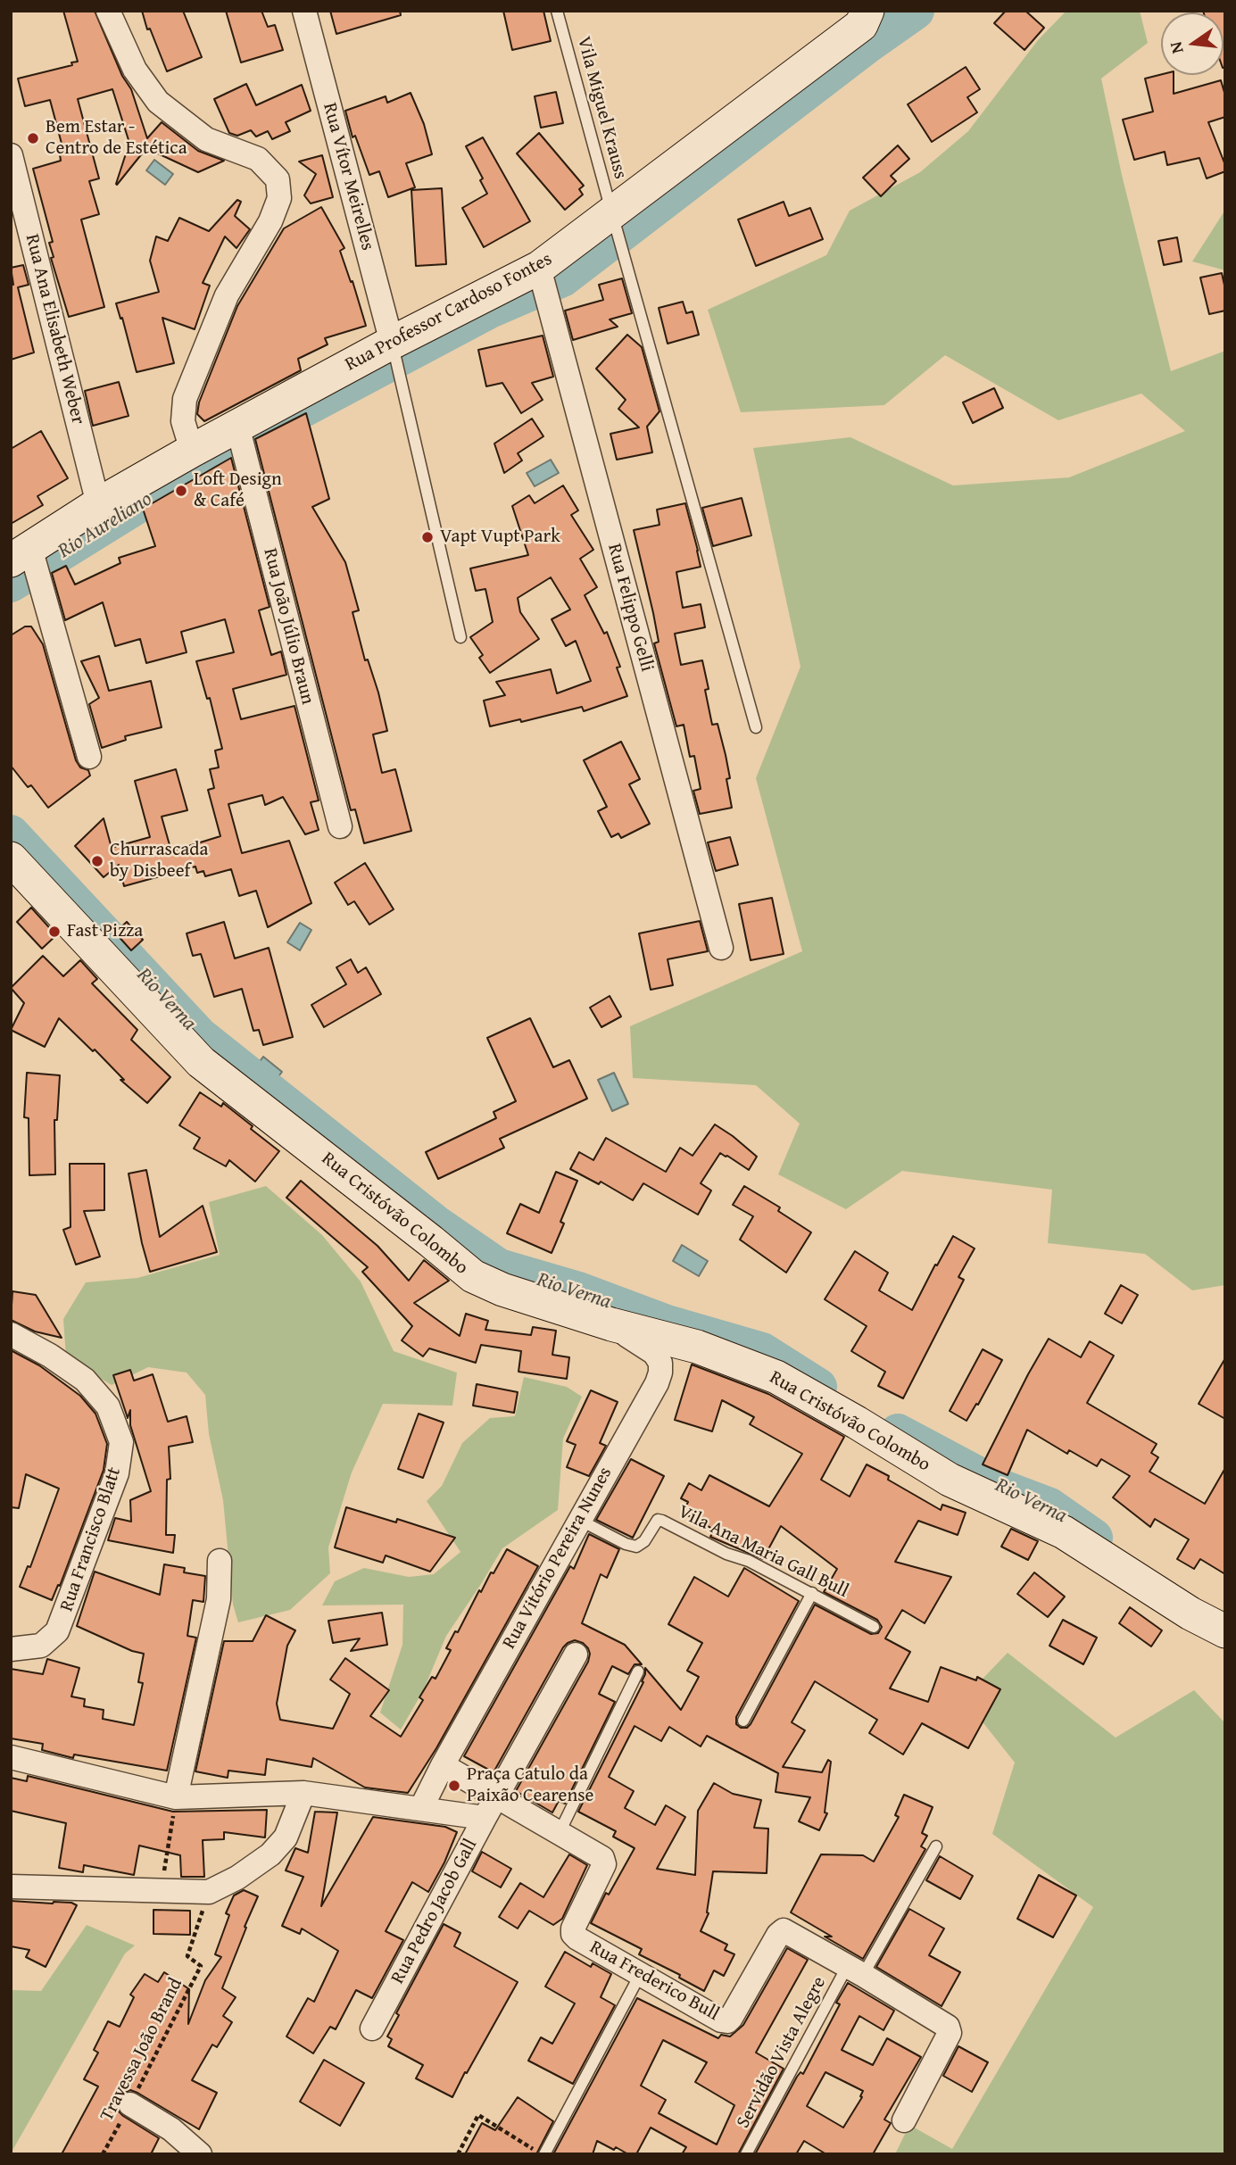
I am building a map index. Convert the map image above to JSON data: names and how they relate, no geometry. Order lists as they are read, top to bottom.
{
  "streets": {
    "main road": ["Rua Professor Cardoso Fontes", "Rua Cristóvão Colombo"],
    "street": [
      "Rua Vítor Meirelles",
      "Rua Ana Elisabeth Weber",
      "Rua Felippo Gelli",
      "Rua João Júlio Braun",
      "Rua Francisco Blatt",
      "Rua Vitório Pereira Nunes",
      "Rua Pedro Jacob Gall",
      "Rua Frederico Bull"
    ],
    "lane": ["Vila Miguel Krauss", "Vila Ana Maria Gall Bull", "Servidão Vista Alegre"],
    "path": ["Travessa João Brand"]
  },
  "crossings": [
    ["Vila Miguel Krauss", "Rua Professor Cardoso Fontes"],
    ["Rua Vítor Meirelles", "Rua Professor Cardoso Fontes"],
    ["Rua Professor Cardoso Fontes", "Rua Ana Elisabeth Weber"],
    ["Rua Professor Cardoso Fontes", "Rua Felippo Gelli"],
    ["Rua Professor Cardoso Fontes", "Rua João Júlio Braun"],
    ["Rua Cristóvão Colombo", "Rua Vitório Pereira Nunes"],
    ["Vila Ana Maria Gall Bull", "Rua Vitório Pereira Nunes"],
    ["Rua Pedro Jacob Gall", "Rua Frederico Bull"],
    ["Rua Frederico Bull", "Servidão Vista Alegre"]
  ],
  "water": ["Rio Aureliano", "Rio Verna"],
  "places": [
    "Bem Estar - Centro de Estética",
    "Loft Design & Café",
    "Vapt Vupt Park",
    "Churrascada by Disbeef",
    "Fast Pizza",
    "Praça Catulo da Paixão Cearense"
  ],
  "north": "left"
}
